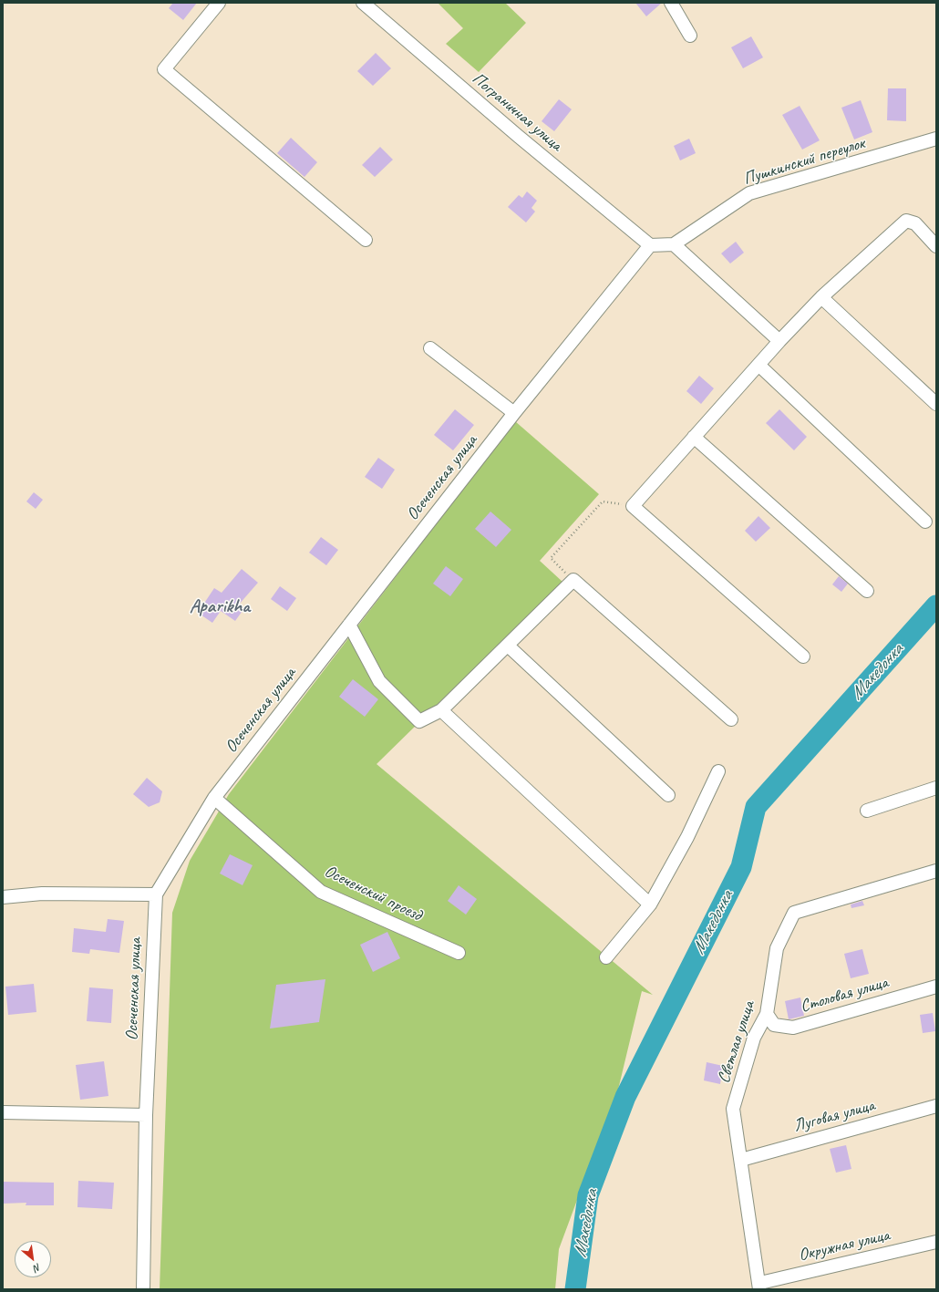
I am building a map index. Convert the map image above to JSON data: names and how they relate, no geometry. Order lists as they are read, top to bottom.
{
  "streets": {
    "street": [
      "Пограничная улица",
      "Пушкинский переулок",
      "Осеченская улица",
      "Осеченский проезд",
      "Столовая улица",
      "Светлая улица",
      "Луговая улица",
      "Окружная улица"
    ]
  },
  "crossings": [
    ["Пограничная улица", "Осеченская улица"],
    ["Осеченская улица", "Осеченский проезд"],
    ["Столовая улица", "Светлая улица"],
    ["Светлая улица", "Луговая улица"],
    ["Светлая улица", "Окружная улица"]
  ],
  "districts": ["Aparikha"],
  "water": ["Македонка"],
  "north": "bottom right"
}
